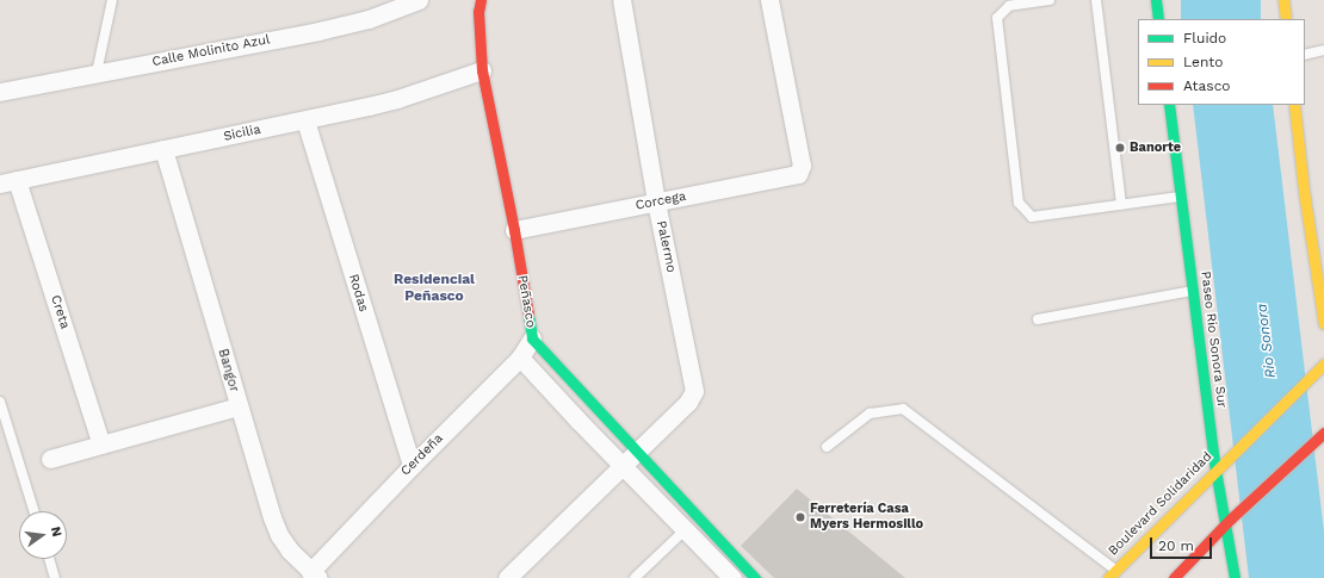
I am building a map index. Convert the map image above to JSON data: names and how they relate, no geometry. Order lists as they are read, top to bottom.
{
  "streets": {
    "main road": ["Peñasco", "Paseo Rio Sonora Sur", "Boulevard Solidaridad"],
    "street": [
      "Calle Molinito Azul",
      "Sicilia",
      "Corcega",
      "Palermo",
      "Rodas",
      "Creta",
      "Bangor",
      "Cerdeña"
    ]
  },
  "crossings": [
    ["Sicilia", "Rodas"],
    ["Sicilia", "Peñasco"],
    ["Sicilia", "Creta"],
    ["Sicilia", "Bangor"],
    ["Corcega", "Palermo"],
    ["Corcega", "Peñasco"],
    ["Palermo", "Peñasco"],
    ["Rodas", "Cerdeña"],
    ["Peñasco", "Cerdeña"],
    ["Paseo Rio Sonora Sur", "Boulevard Solidaridad"],
    ["Bangor", "Cerdeña"]
  ],
  "districts": ["Residencial Peñasco"],
  "water": ["Rio Sonora"],
  "places": ["Banorte", "Ferretería Casa Myers Hermosillo"],
  "legend": ["Fluido", "Lento", "Atasco"],
  "scale_bar": "20 m",
  "north": "right"
}
